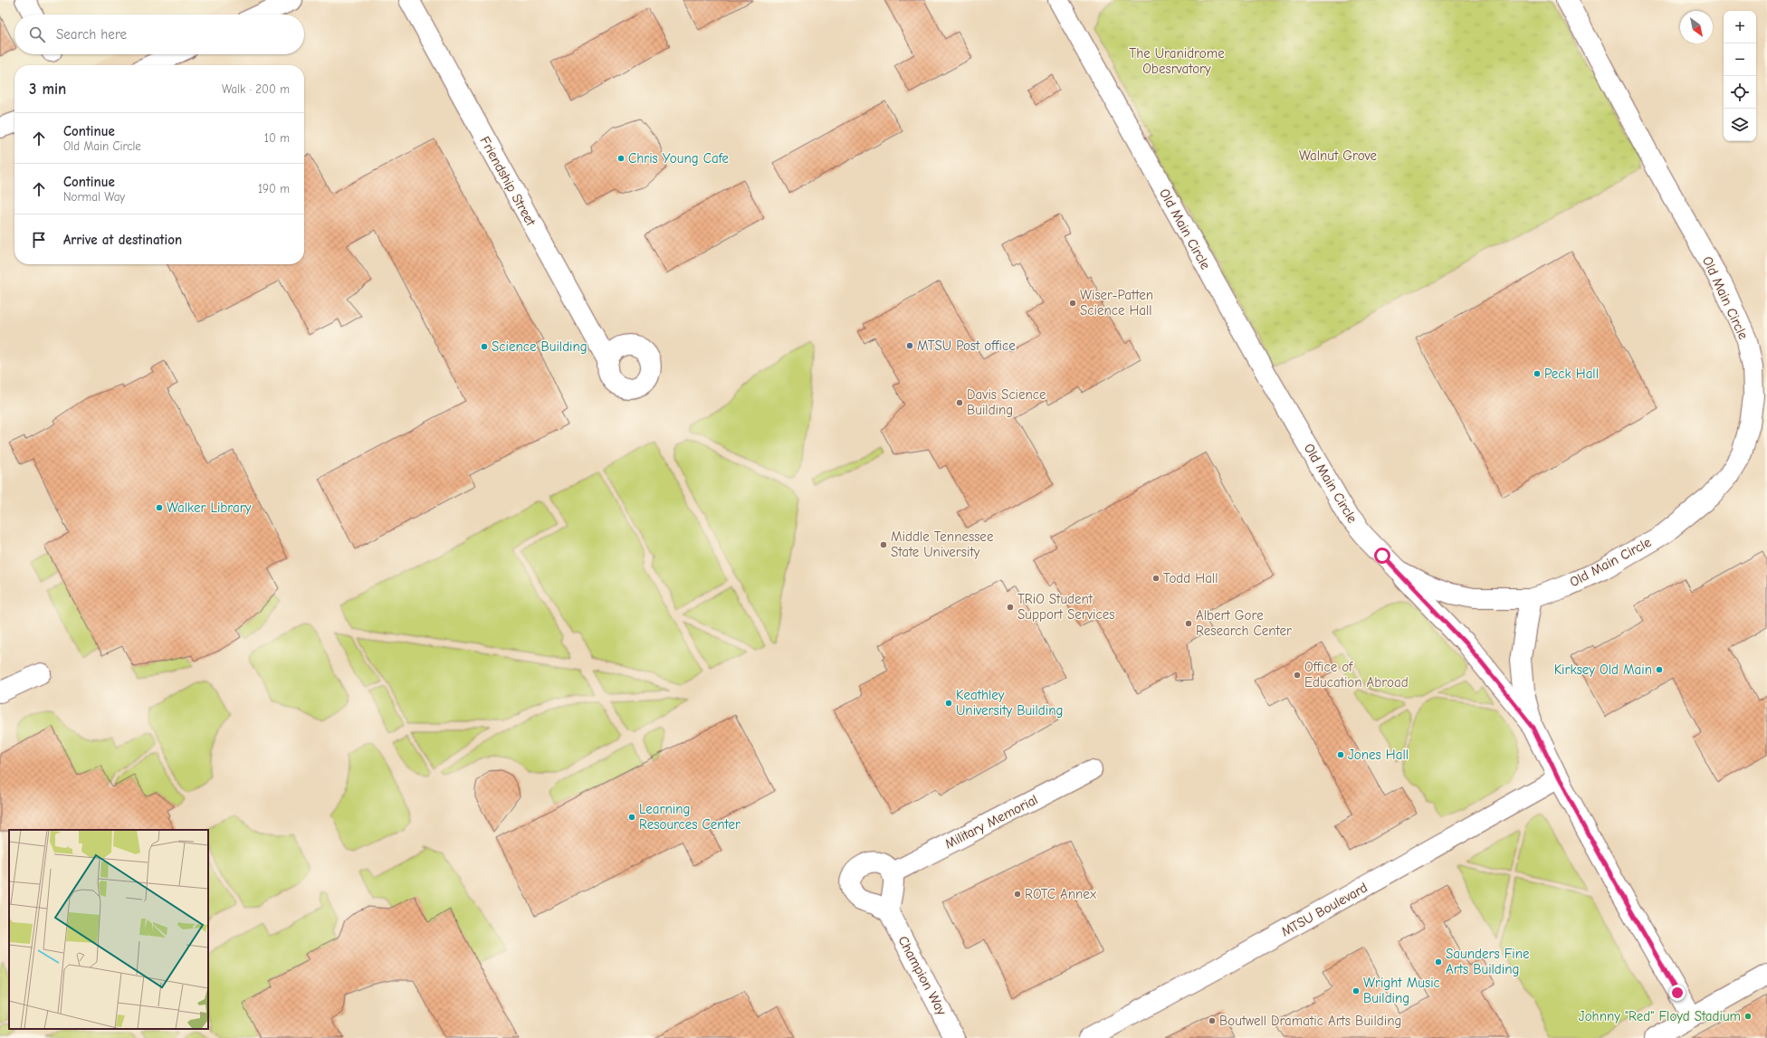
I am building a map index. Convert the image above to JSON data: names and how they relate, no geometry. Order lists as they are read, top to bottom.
{
  "streets": {
    "street": [
      "Friendship Street",
      "Old Main Circle",
      "Military Memorial",
      "MTSU Boulevard",
      "Champion Way"
    ]
  },
  "crossings": [
    ["Military Memorial", "Champion Way"]
  ],
  "parks": ["The Uranidrome Obesrvatory", "Walnut Grove"],
  "places": [
    "Chris Young Cafe",
    "Wiser-Patten Science Hall",
    "MTSU Post office",
    "Science Building",
    "Peck Hall",
    "Davis Science Building",
    "Walker Library",
    "Middle Tennessee State University",
    "Todd Hall",
    "TRiO Student Support Services",
    "Albert Gore Research Center",
    "Kirksey Old Main",
    "Office of Education Abroad",
    "Keathley University Building",
    "Jones Hall",
    "Learning Resources Center",
    "ROTC Annex",
    "Saunders Fine Arts Building",
    "Wright Music Building",
    "Johnny \"Red\" Floyd Stadium",
    "Boutwell Dramatic Arts Building"
  ],
  "north": "bottom right",
  "page": {
    "map_buttons": ["+", "−"],
    "search": "Search here",
    "heading": ["3 min", "Walk · 200 m"],
    "list": [
      ["Continue", "Old Main Circle", "10 m"],
      ["Continue", "Normal Way", "190 m"],
      "Arrive at destination"
    ]
  }
}
